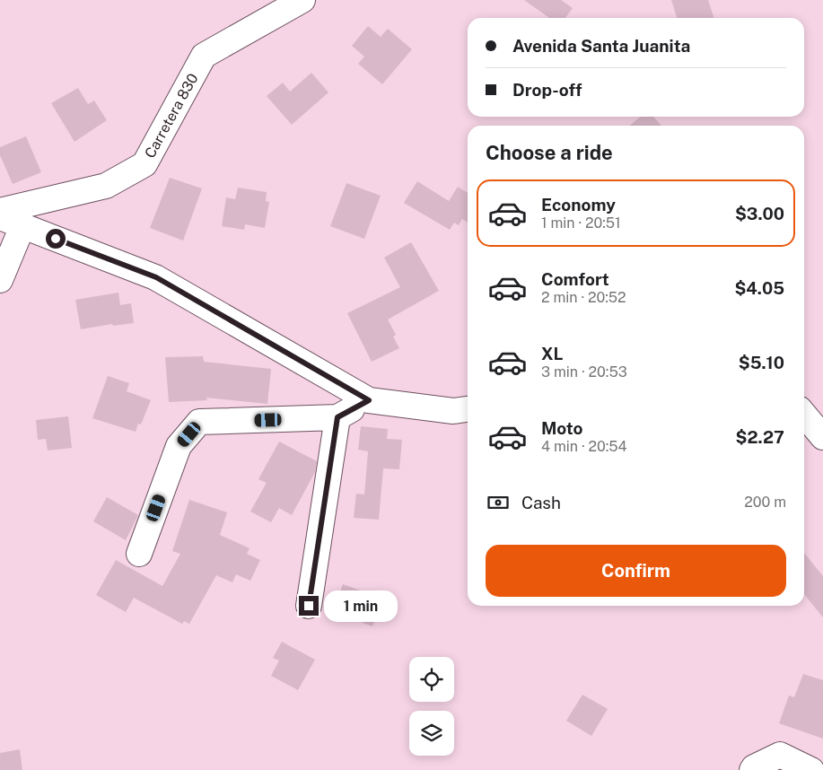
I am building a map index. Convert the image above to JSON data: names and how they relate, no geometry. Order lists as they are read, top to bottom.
{
  "streets": {
    "street": ["Carretera 830"]
  },
  "page": {
    "banner": ["Avenida Santa Juanita", "Drop-off"],
    "heading": "Choose a ride",
    "list": [
      {
        "name": "Economy",
        "note": "1 min · 20:51",
        "value": "$3.00"
      },
      {
        "name": "Comfort",
        "note": "2 min · 20:52",
        "value": "$4.05"
      },
      {
        "name": "XL",
        "note": "3 min · 20:53",
        "value": "$5.10"
      },
      {
        "name": "Moto",
        "note": "4 min · 20:54",
        "value": "$2.27"
      }
    ],
    "pay": ["Cash", "200 m"],
    "buttons": "Confirm",
    "bubble": "1 min"
  }
}
